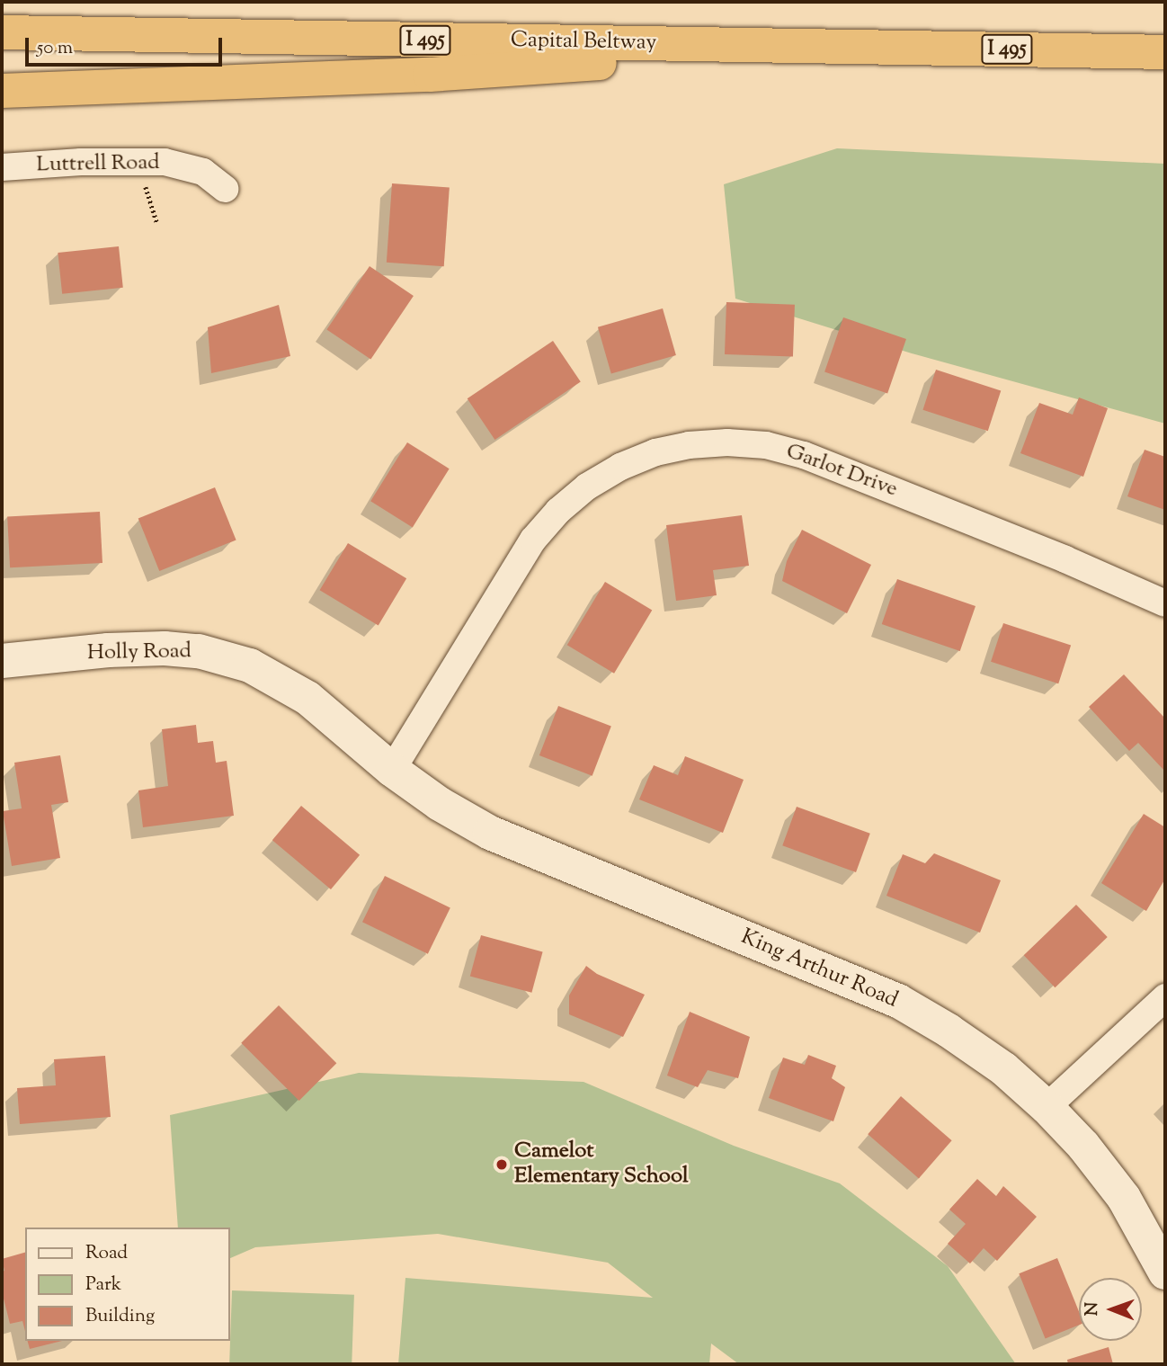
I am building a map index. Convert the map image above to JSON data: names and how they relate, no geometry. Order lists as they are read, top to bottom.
{
  "streets": {
    "highway": ["I 495", "Capital Beltway"],
    "street": [
      "Luttrell Road",
      "Garlot Drive",
      "Holly Road",
      "King Arthur Road"
    ]
  },
  "crossings": [
    ["Garlot Drive", "Holly Road"],
    ["Garlot Drive", "King Arthur Road"],
    ["Holly Road", "King Arthur Road"]
  ],
  "places": ["Camelot Elementary School"],
  "legend": ["Road", "Park", "Building"],
  "scale_bar": "50 m",
  "north": "left"
}
